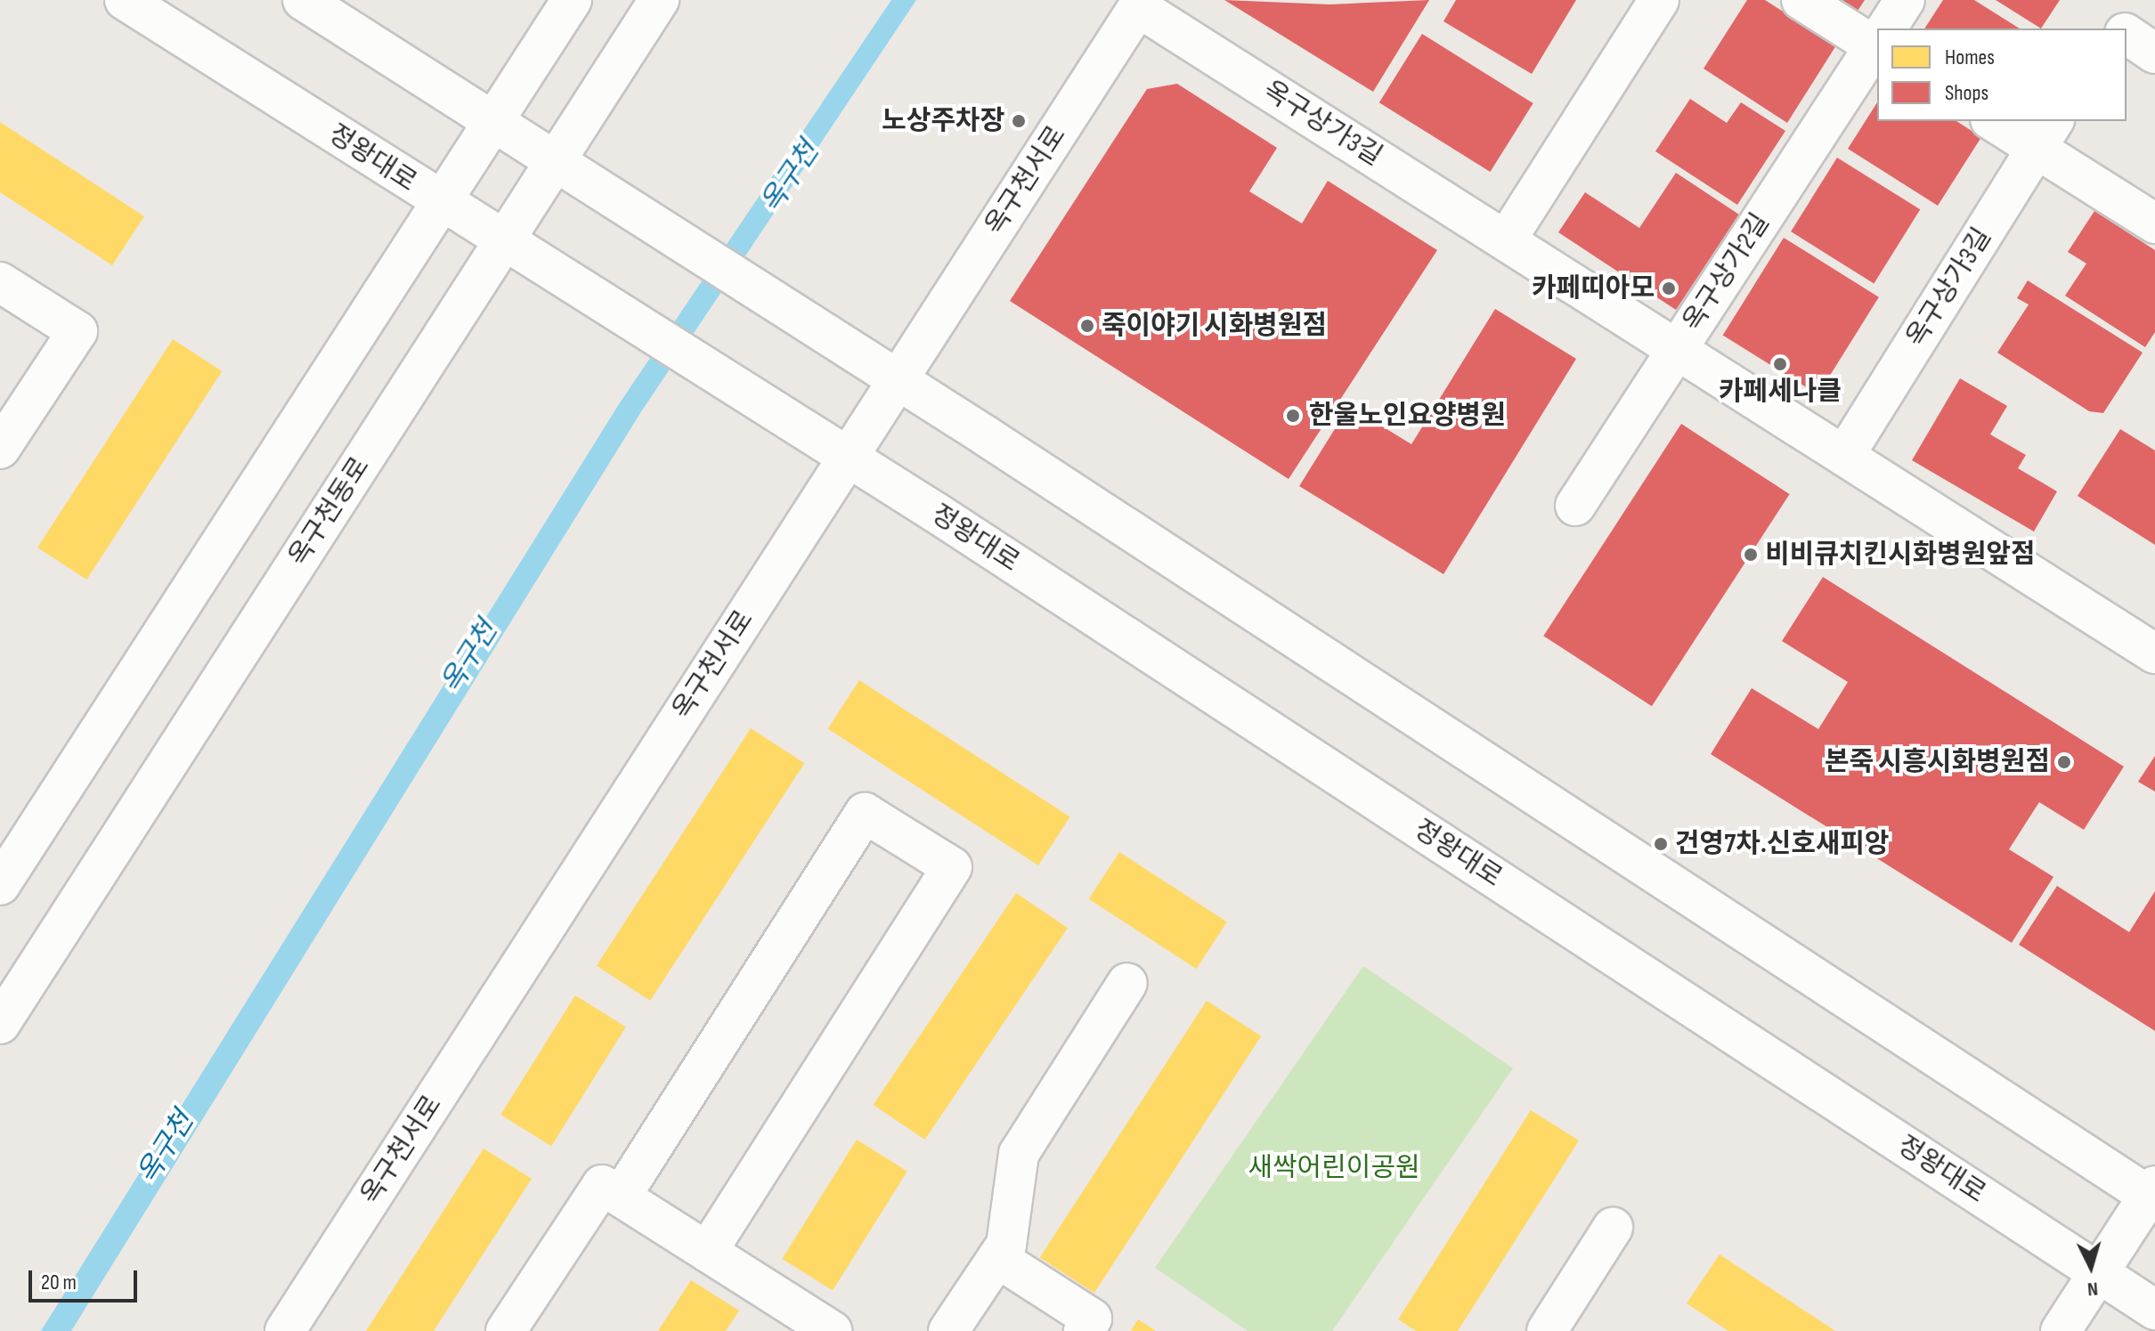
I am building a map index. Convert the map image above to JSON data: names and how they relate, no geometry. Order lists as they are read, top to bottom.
{
  "streets": {
    "street": [
      "옥구상가3길",
      "정왕대로",
      "옥구천서로",
      "옥구상가2길",
      "옥구천동로"
    ]
  },
  "crossings": [
    ["옥구상가3길", "옥구천서로"],
    ["옥구상가3길", "옥구상가2길"],
    ["정왕대로", "옥구천서로"],
    ["정왕대로", "옥구천동로"]
  ],
  "water": ["옥구천"],
  "parks": ["새싹어린이공원"],
  "places": [
    "노상주차장",
    "카페띠아모",
    "죽이야기 시화병원점",
    "카페세나클",
    "한울노인요양병원",
    "비비큐치킨시화병원앞점",
    "본죽 시흥시화병원점",
    "건영7차.신호새피앙"
  ],
  "legend": ["Homes", "Shops"],
  "scale_bar": "20 m",
  "north": "bottom"
}
